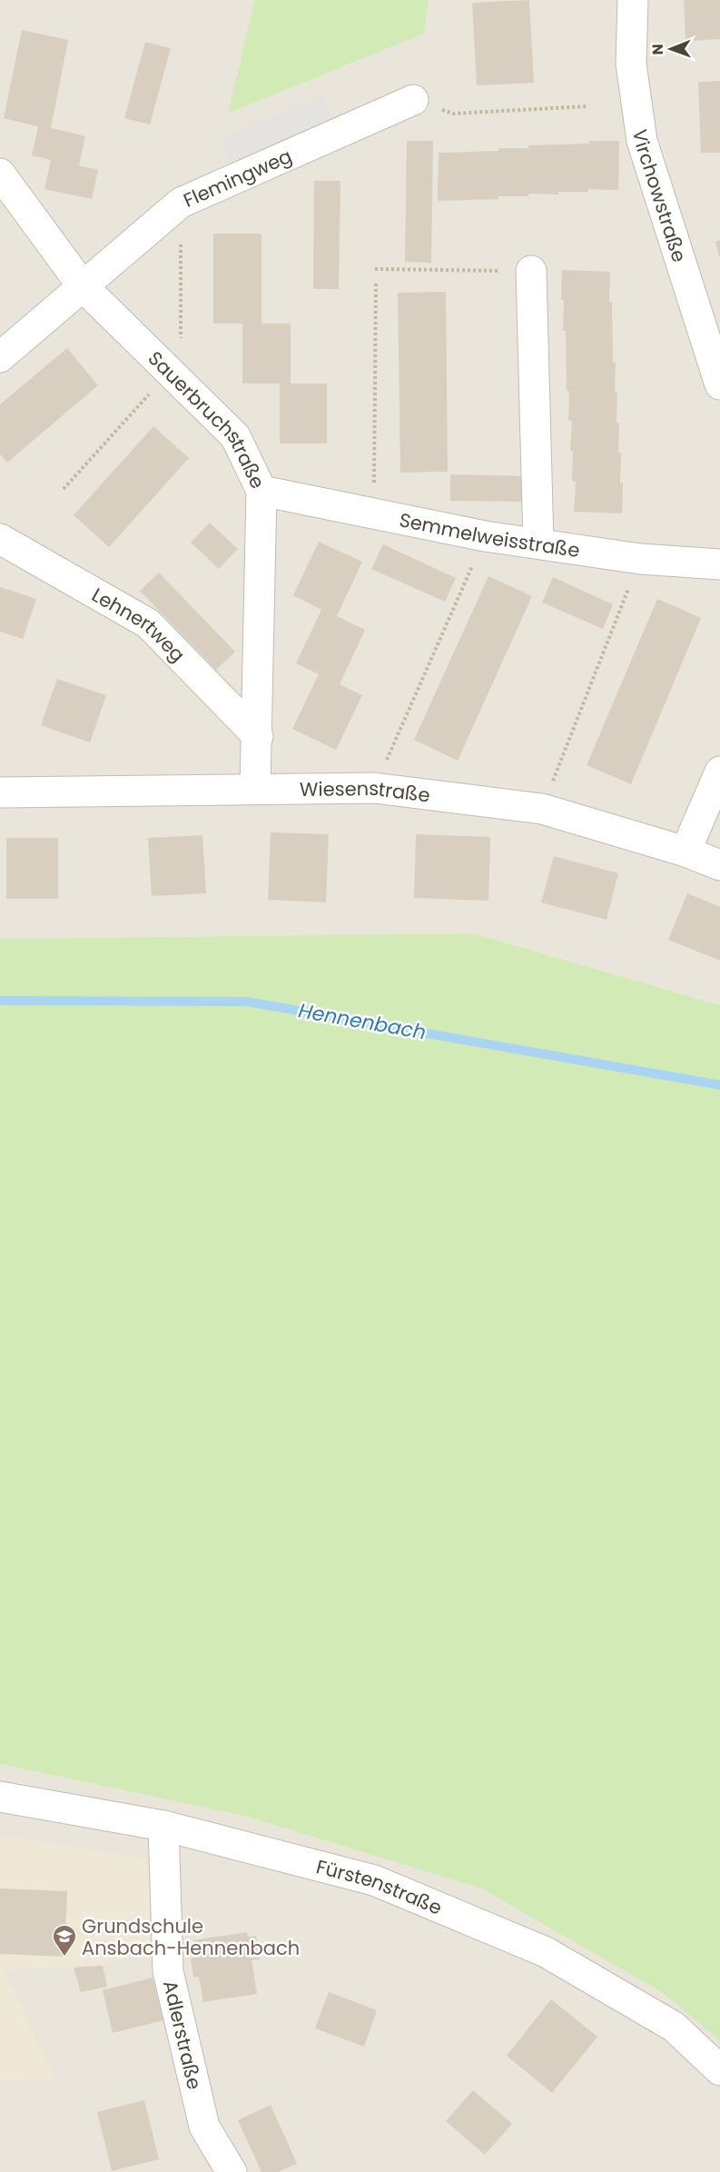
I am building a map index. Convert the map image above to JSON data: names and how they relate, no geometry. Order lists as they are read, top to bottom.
{
  "streets": {
    "street": [
      "Flemingweg",
      "Virchowstraße",
      "Sauerbruchstraße",
      "Semmelweisstraße",
      "Lehnertweg",
      "Wiesenstraße",
      "Fürstenstraße",
      "Adlerstraße"
    ]
  },
  "crossings": [
    ["Flemingweg", "Sauerbruchstraße"],
    ["Sauerbruchstraße", "Semmelweisstraße"],
    ["Sauerbruchstraße", "Lehnertweg"],
    ["Sauerbruchstraße", "Wiesenstraße"],
    ["Fürstenstraße", "Adlerstraße"]
  ],
  "water": ["Hennenbach"],
  "places": {
    "school or university": ["Grundschule Ansbach-Hennenbach"]
  },
  "north": "left"
}
